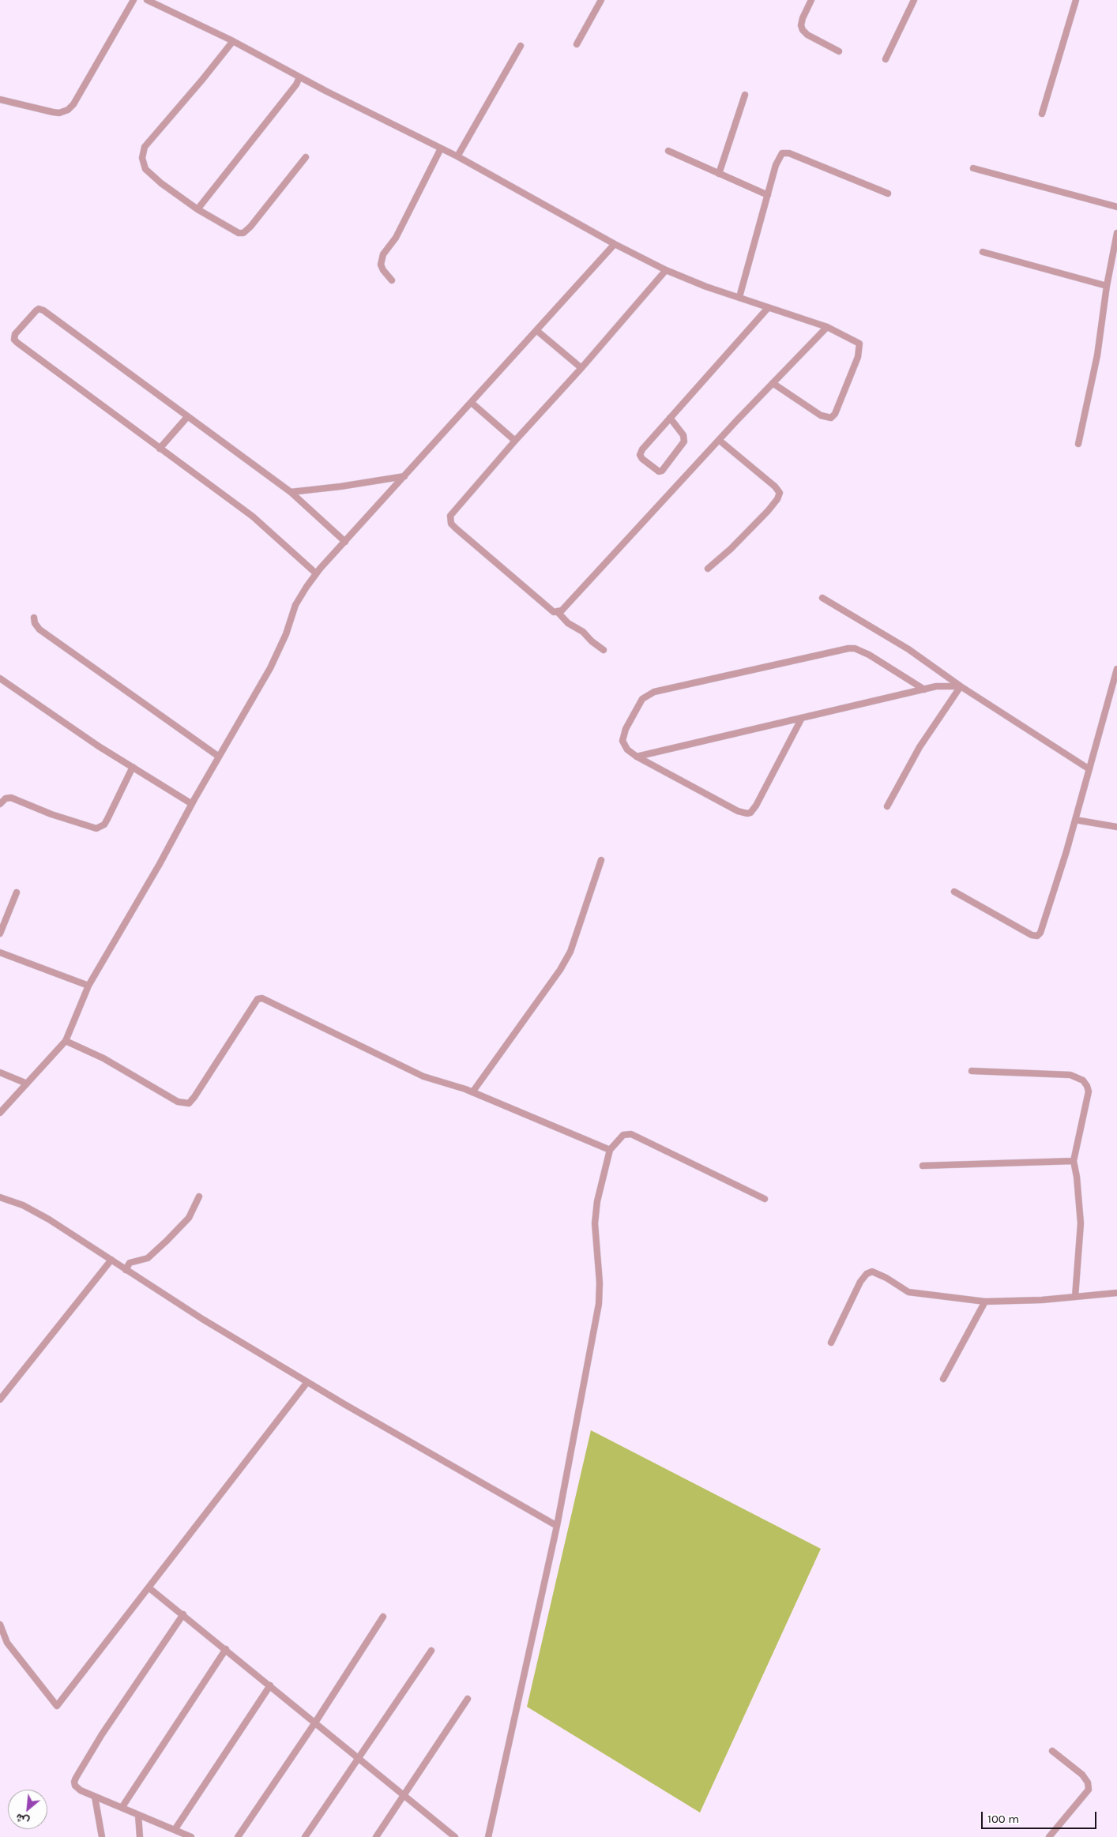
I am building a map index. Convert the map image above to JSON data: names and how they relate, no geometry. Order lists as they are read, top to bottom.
{
  "scale_bar": "100 m",
  "north": "bottom left"
}
